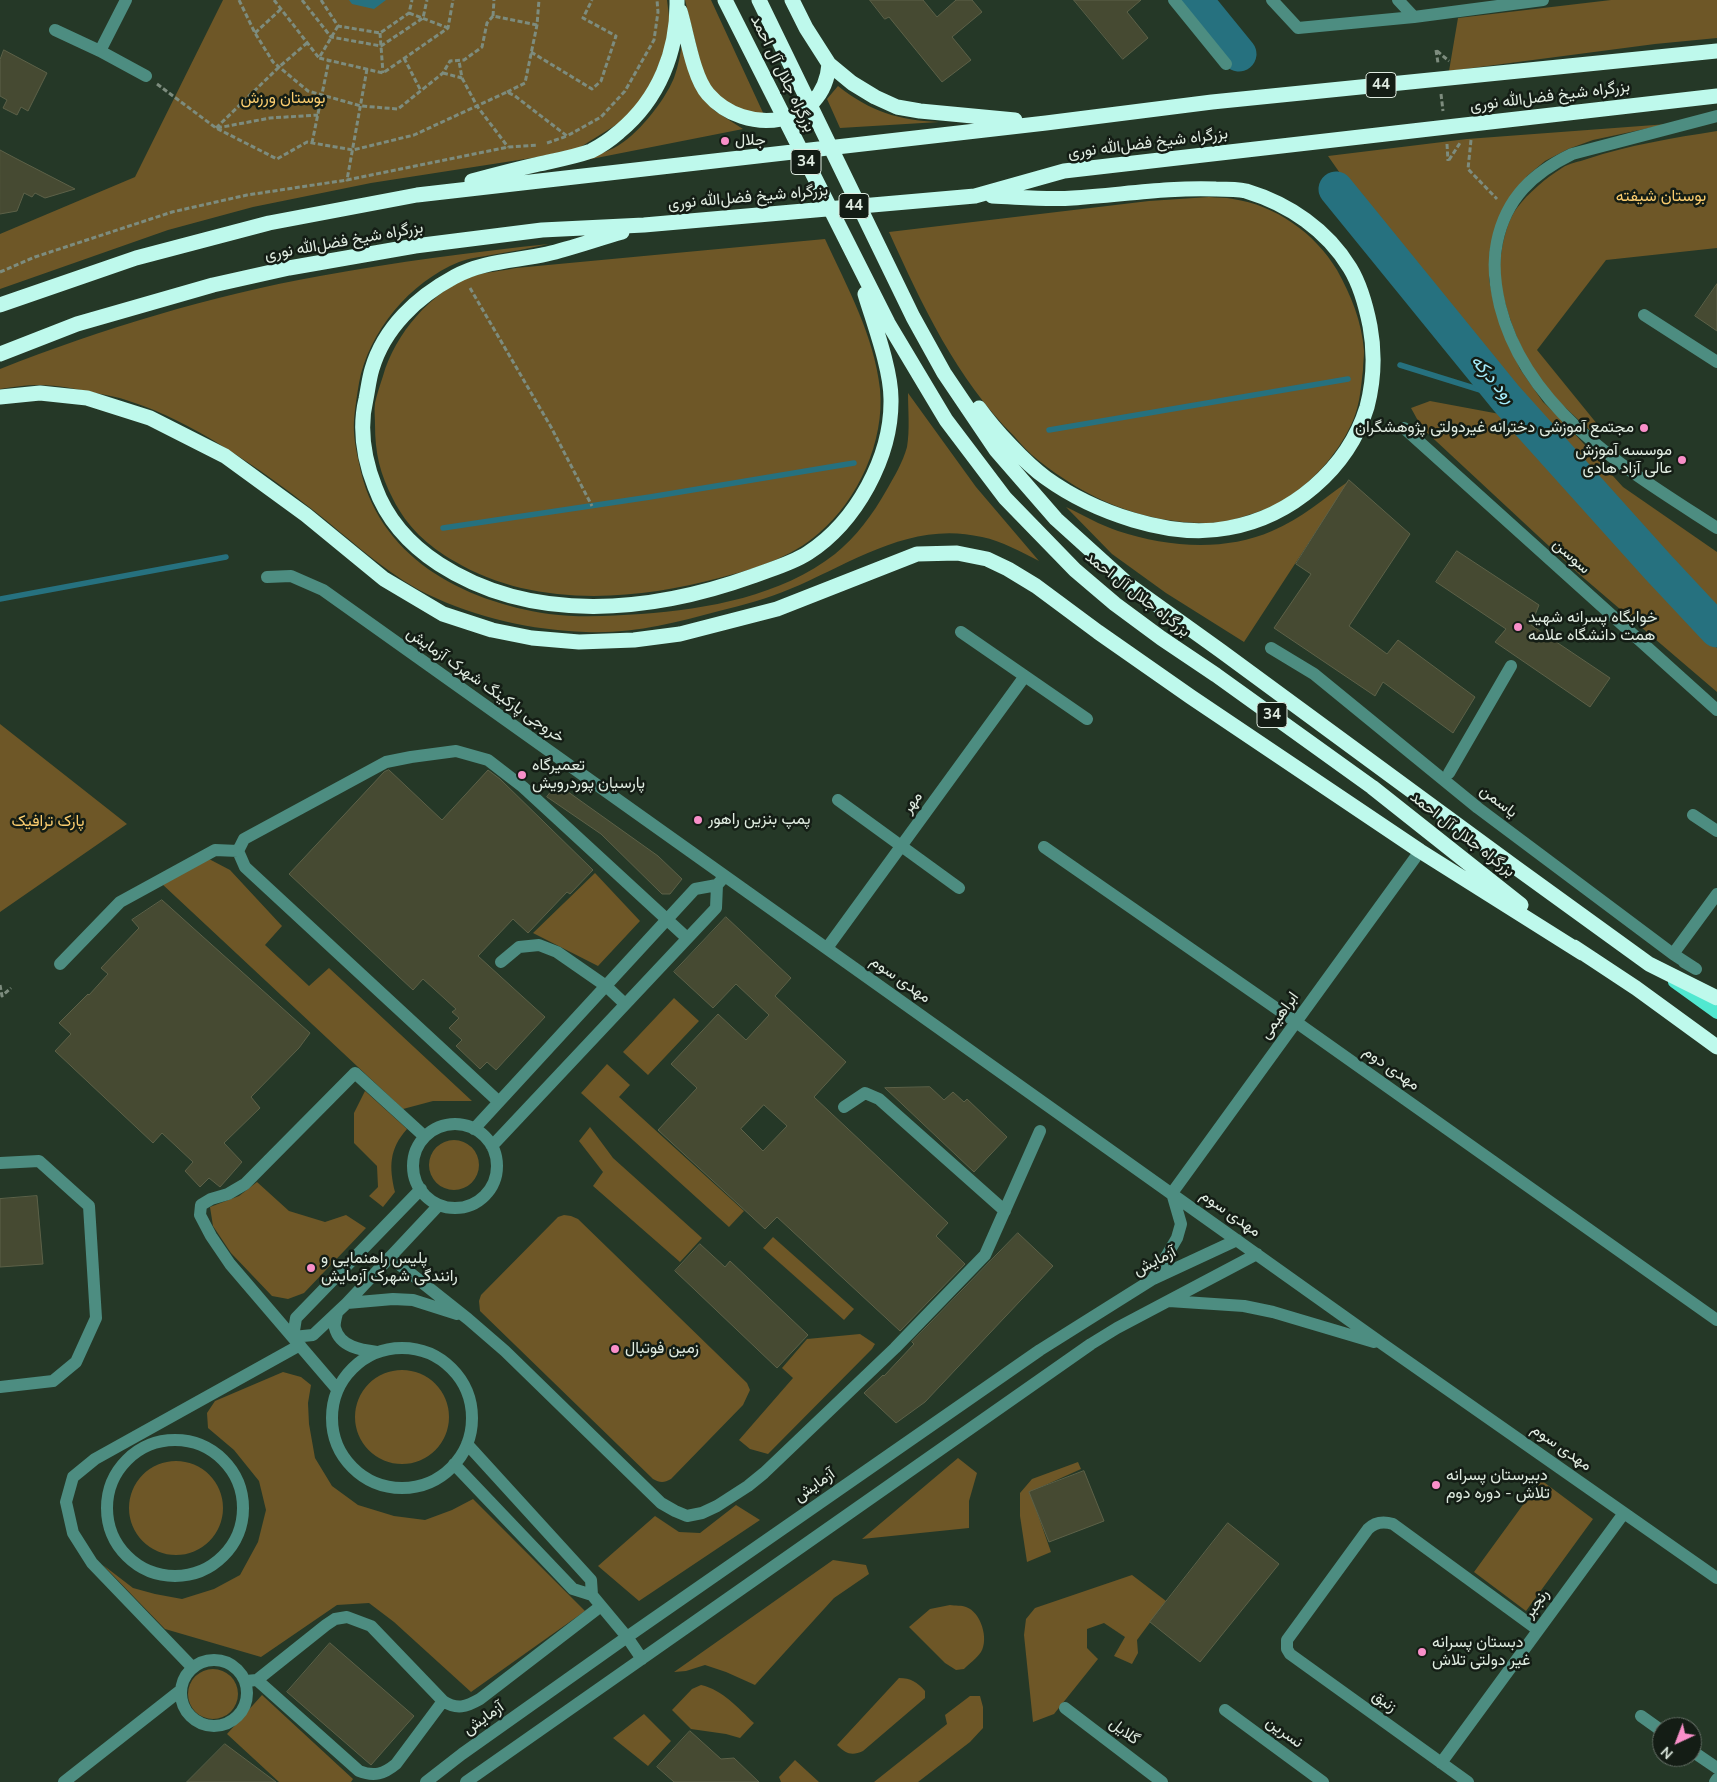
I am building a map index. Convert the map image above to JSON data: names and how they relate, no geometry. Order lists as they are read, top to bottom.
{
  "streets": {
    "highway": [
      "بزرگراه جلال آل احمد",
      "44",
      "بزرگراه شیخ فضل‌الله نوری",
      "34"
    ],
    "street": [
      "سوسن",
      "خروجی پارکینگ شهرک آزمایش",
      "یاسمن",
      "مهر",
      "مهدی سوم",
      "ابراهیمی",
      "مهدی دوم",
      "آزمایش",
      "رنجبر",
      "زنبق",
      "گلایل",
      "نسرین"
    ]
  },
  "crossings": [
    ["خروجی پارکینگ شهرک آزمایش", "مهدی سوم"],
    ["مهر", "مهدی سوم"],
    ["مهدی سوم", "ابراهیمی"],
    ["مهدی سوم", "آزمایش"],
    ["مهدی سوم", "رنجبر"],
    ["ابراهیمی", "مهدی دوم"],
    ["رنجبر", "زنبق"]
  ],
  "water": ["رود درکه"],
  "parks": ["بوستان ورزش", "بوستان شیفته", "پارک ترافیک"],
  "places": [
    "جلال",
    "مجتمع آموزشی دخترانه غیردولتی پژوهشگران",
    "موسسه آموزش عالی آزاد هادی",
    "خوابگاه پسرانه شهید همت دانشگاه علامه",
    "تعمیرگاه پارسیان پوردرویش",
    "پمپ بنزین راهور",
    "پلیس راهنمایی و رانندگی شهرک آزمایش",
    "زمین فوتبال",
    "دبیرستان پسرانه تلاش - دوره دوم",
    "دبستان پسرانه غیر دولتی تلاش"
  ],
  "north": "bottom left"
}
